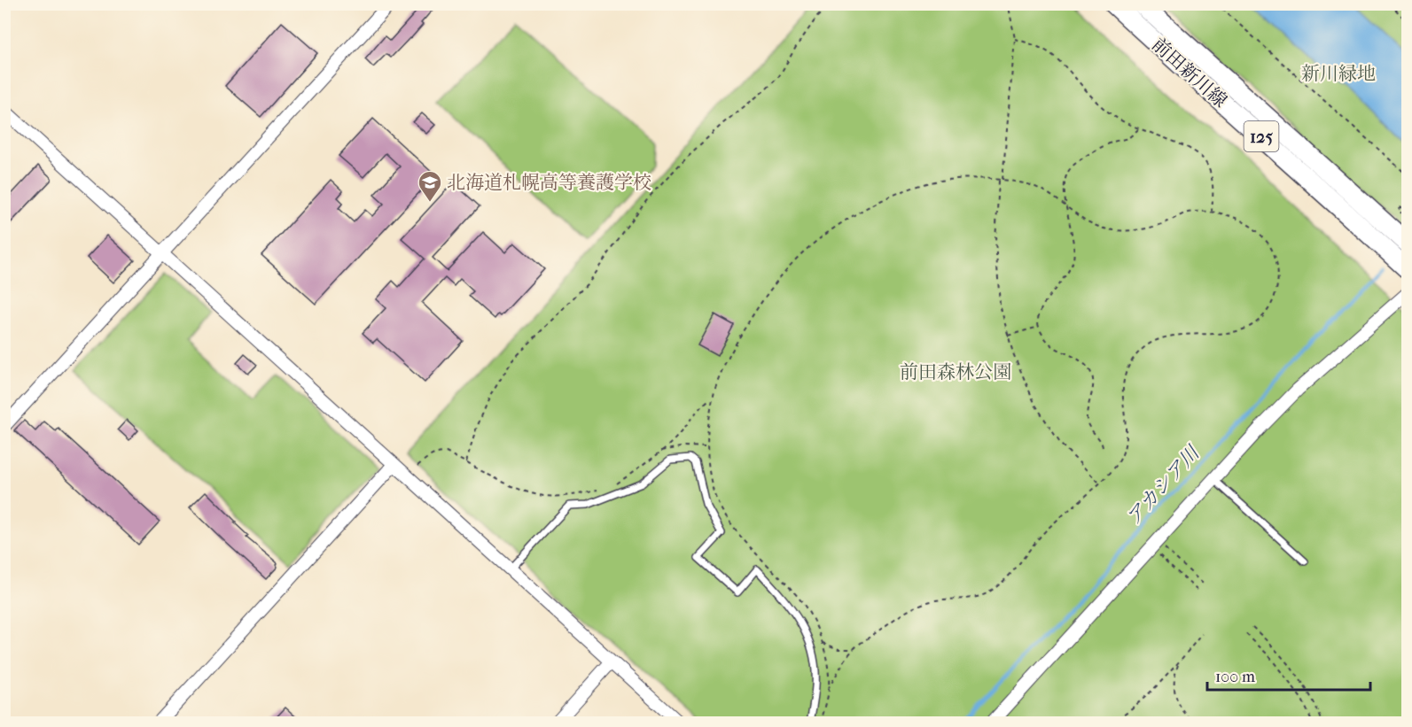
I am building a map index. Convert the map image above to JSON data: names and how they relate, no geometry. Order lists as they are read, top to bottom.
{
  "streets": {
    "main road": ["前田新川線", "125"]
  },
  "water": ["アカシア川"],
  "parks": ["新川緑地", "前田森林公園"],
  "places": {
    "school or university": ["北海道札幌高等養護学校"]
  },
  "scale_bar": "100 m"
}
